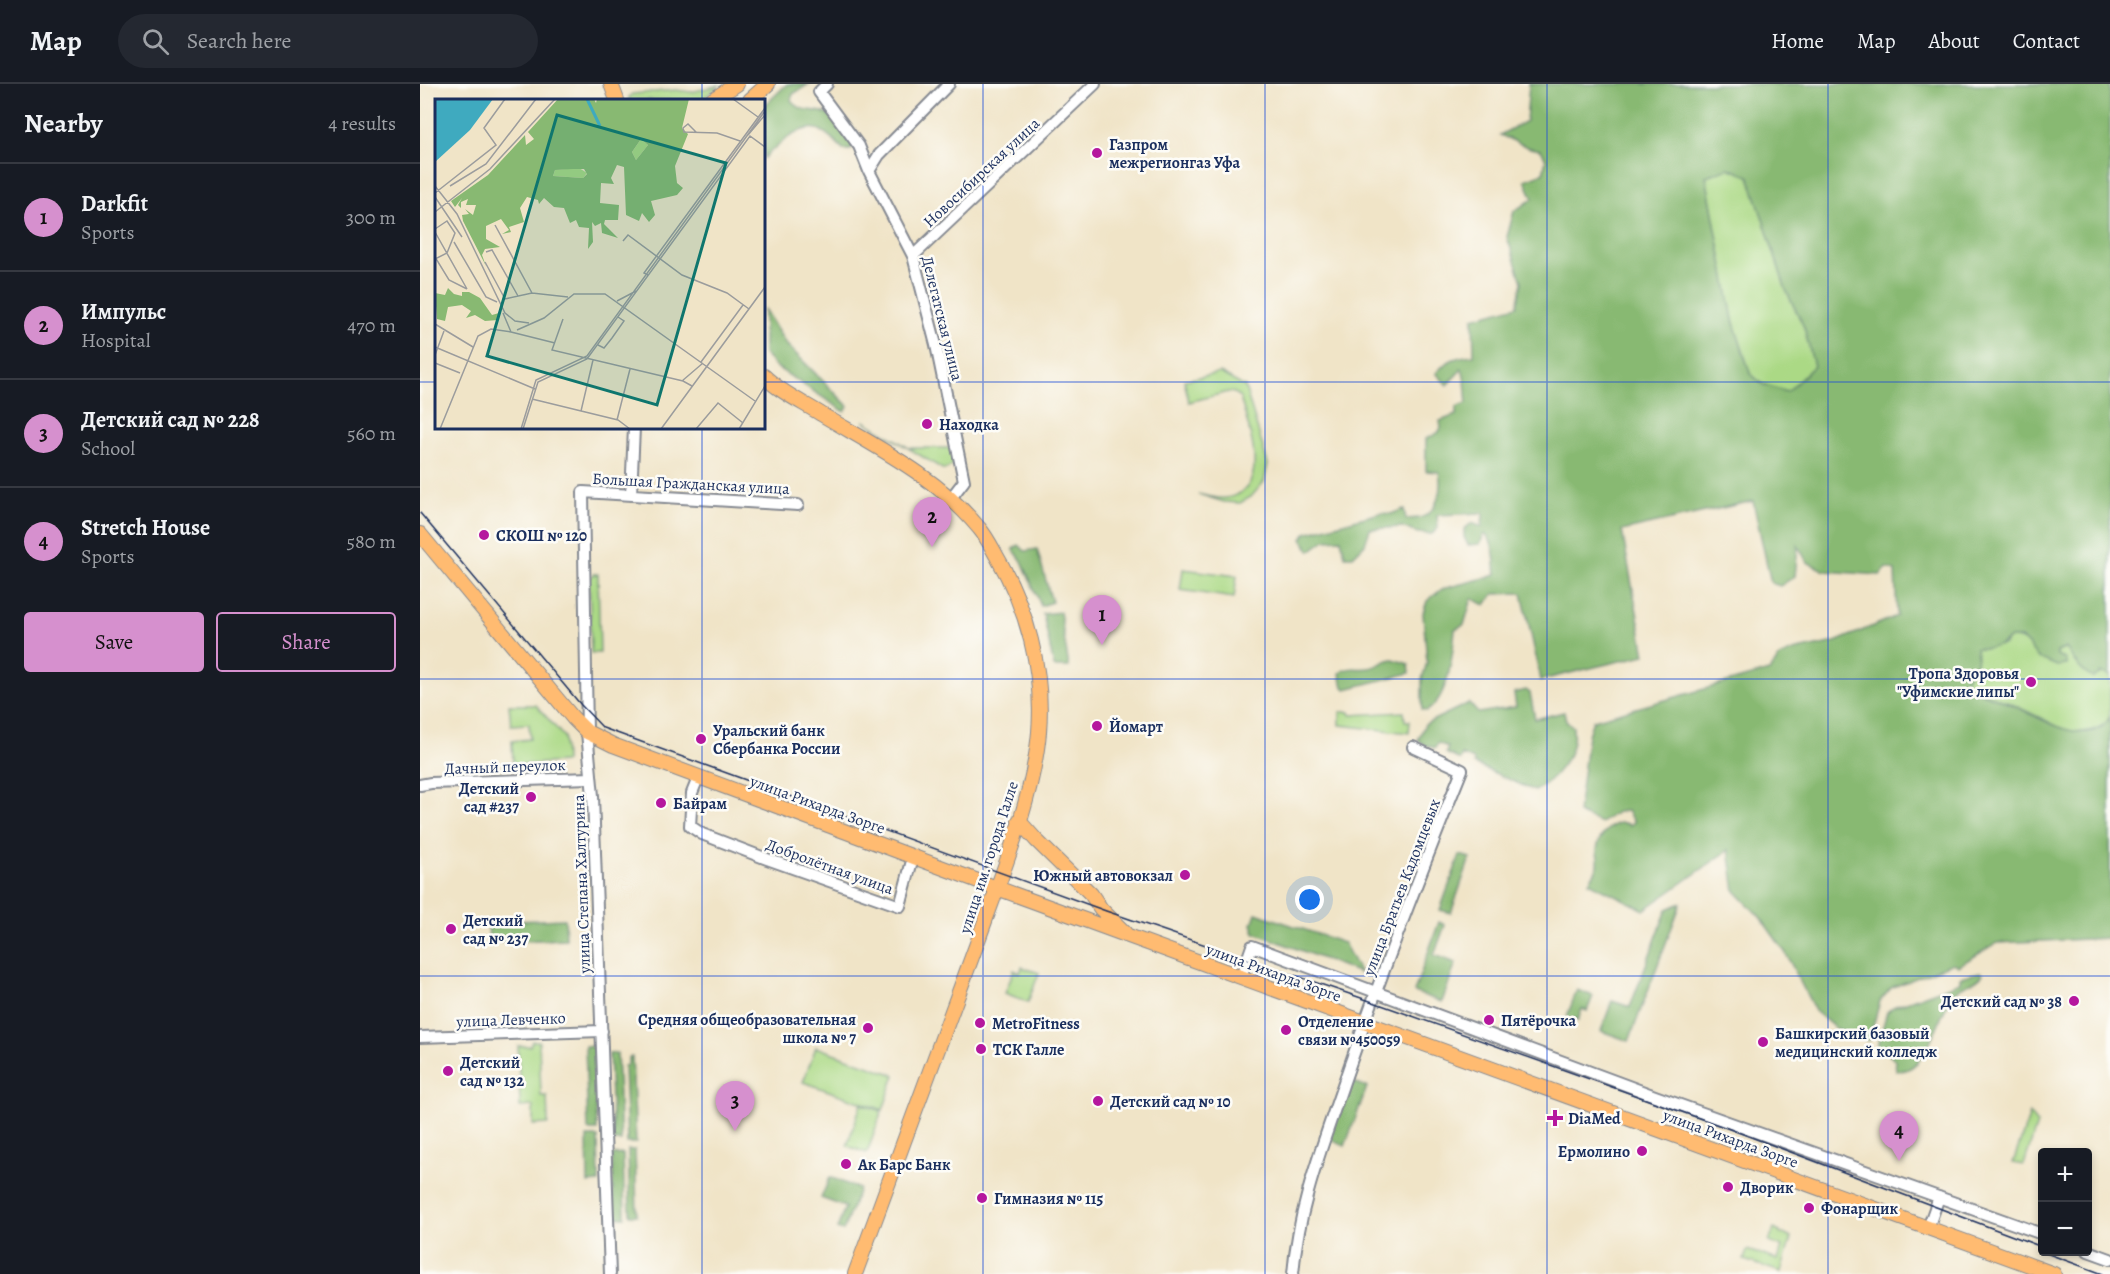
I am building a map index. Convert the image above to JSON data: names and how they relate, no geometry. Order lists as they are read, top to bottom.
{
  "streets": {
    "main road": ["улица Рихарда Зорге", "улица им. города Галле"],
    "street": [
      "Новосибирская улица",
      "Делегатская улица",
      "Большая Гражданская улица",
      "Дачный переулок",
      "Добролётная улица",
      "улица Степана Халтурина",
      "улица Братьев Кадомцевых",
      "улица Левченко"
    ]
  },
  "crossings": [
    ["Новосибирская улица", "Делегатская улица"],
    ["Делегатская улица", "улица им. города Галле"],
    ["Большая Гражданская улица", "улица Степана Халтурина"],
    ["Дачный переулок", "улица Степана Халтурина"],
    ["улица Рихарда Зорге", "улица им. города Галле"],
    ["улица Рихарда Зорге", "Добролётная улица"],
    ["улица Рихарда Зорге", "улица Степана Халтурина"],
    ["улица Рихарда Зорге", "улица Братьев Кадомцевых"],
    ["улица Степана Халтурина", "улица Левченко"]
  ],
  "places": {
    "other": [
      "Газпром межрегионгаз Уфа",
      "Находка",
      "СКОШ № 120",
      "Тропа Здоровья \"Уфимские липы\"",
      "Йомарт",
      "Уральский банк Сбербанка России",
      "Детский сад #237",
      "Байрам",
      "Южный автовокзал",
      "Детский сад № 237",
      "Детский сад № 38",
      "Пятёрочка",
      "MetroFitness",
      "Средняя общеобразовательная школа № 7",
      "Отделение связи №450059",
      "Башкирский базовый медицинский колледж",
      "ТСК Галле",
      "Детский сад № 132",
      "Детский сад № 10",
      "Ермолино",
      "Ак Барс Банк",
      "Дворик",
      "Гимназия № 115",
      "Фонарщик"
    ],
    "health": ["DiaMed"]
  },
  "page": {
    "header": "Map",
    "search": "Search here",
    "nav": [
      "Home",
      "Map",
      "About",
      "Contact"
    ],
    "heading": ["Nearby", "4 results"],
    "list": [
      {
        "mark": "1",
        "name": "Darkfit",
        "note": "Sports",
        "value": "300 m"
      },
      {
        "mark": "2",
        "name": "Импульс",
        "note": "Hospital",
        "value": "470 m"
      },
      {
        "mark": "3",
        "name": "Детский сад № 228",
        "note": "School",
        "value": "560 m"
      },
      {
        "mark": "4",
        "name": "Stretch House",
        "note": "Sports",
        "value": "580 m"
      }
    ],
    "pins": [
      "2",
      "1",
      "3",
      "4"
    ],
    "buttons": ["Save", "Share"],
    "map_buttons": ["+", "−"]
  }
}
